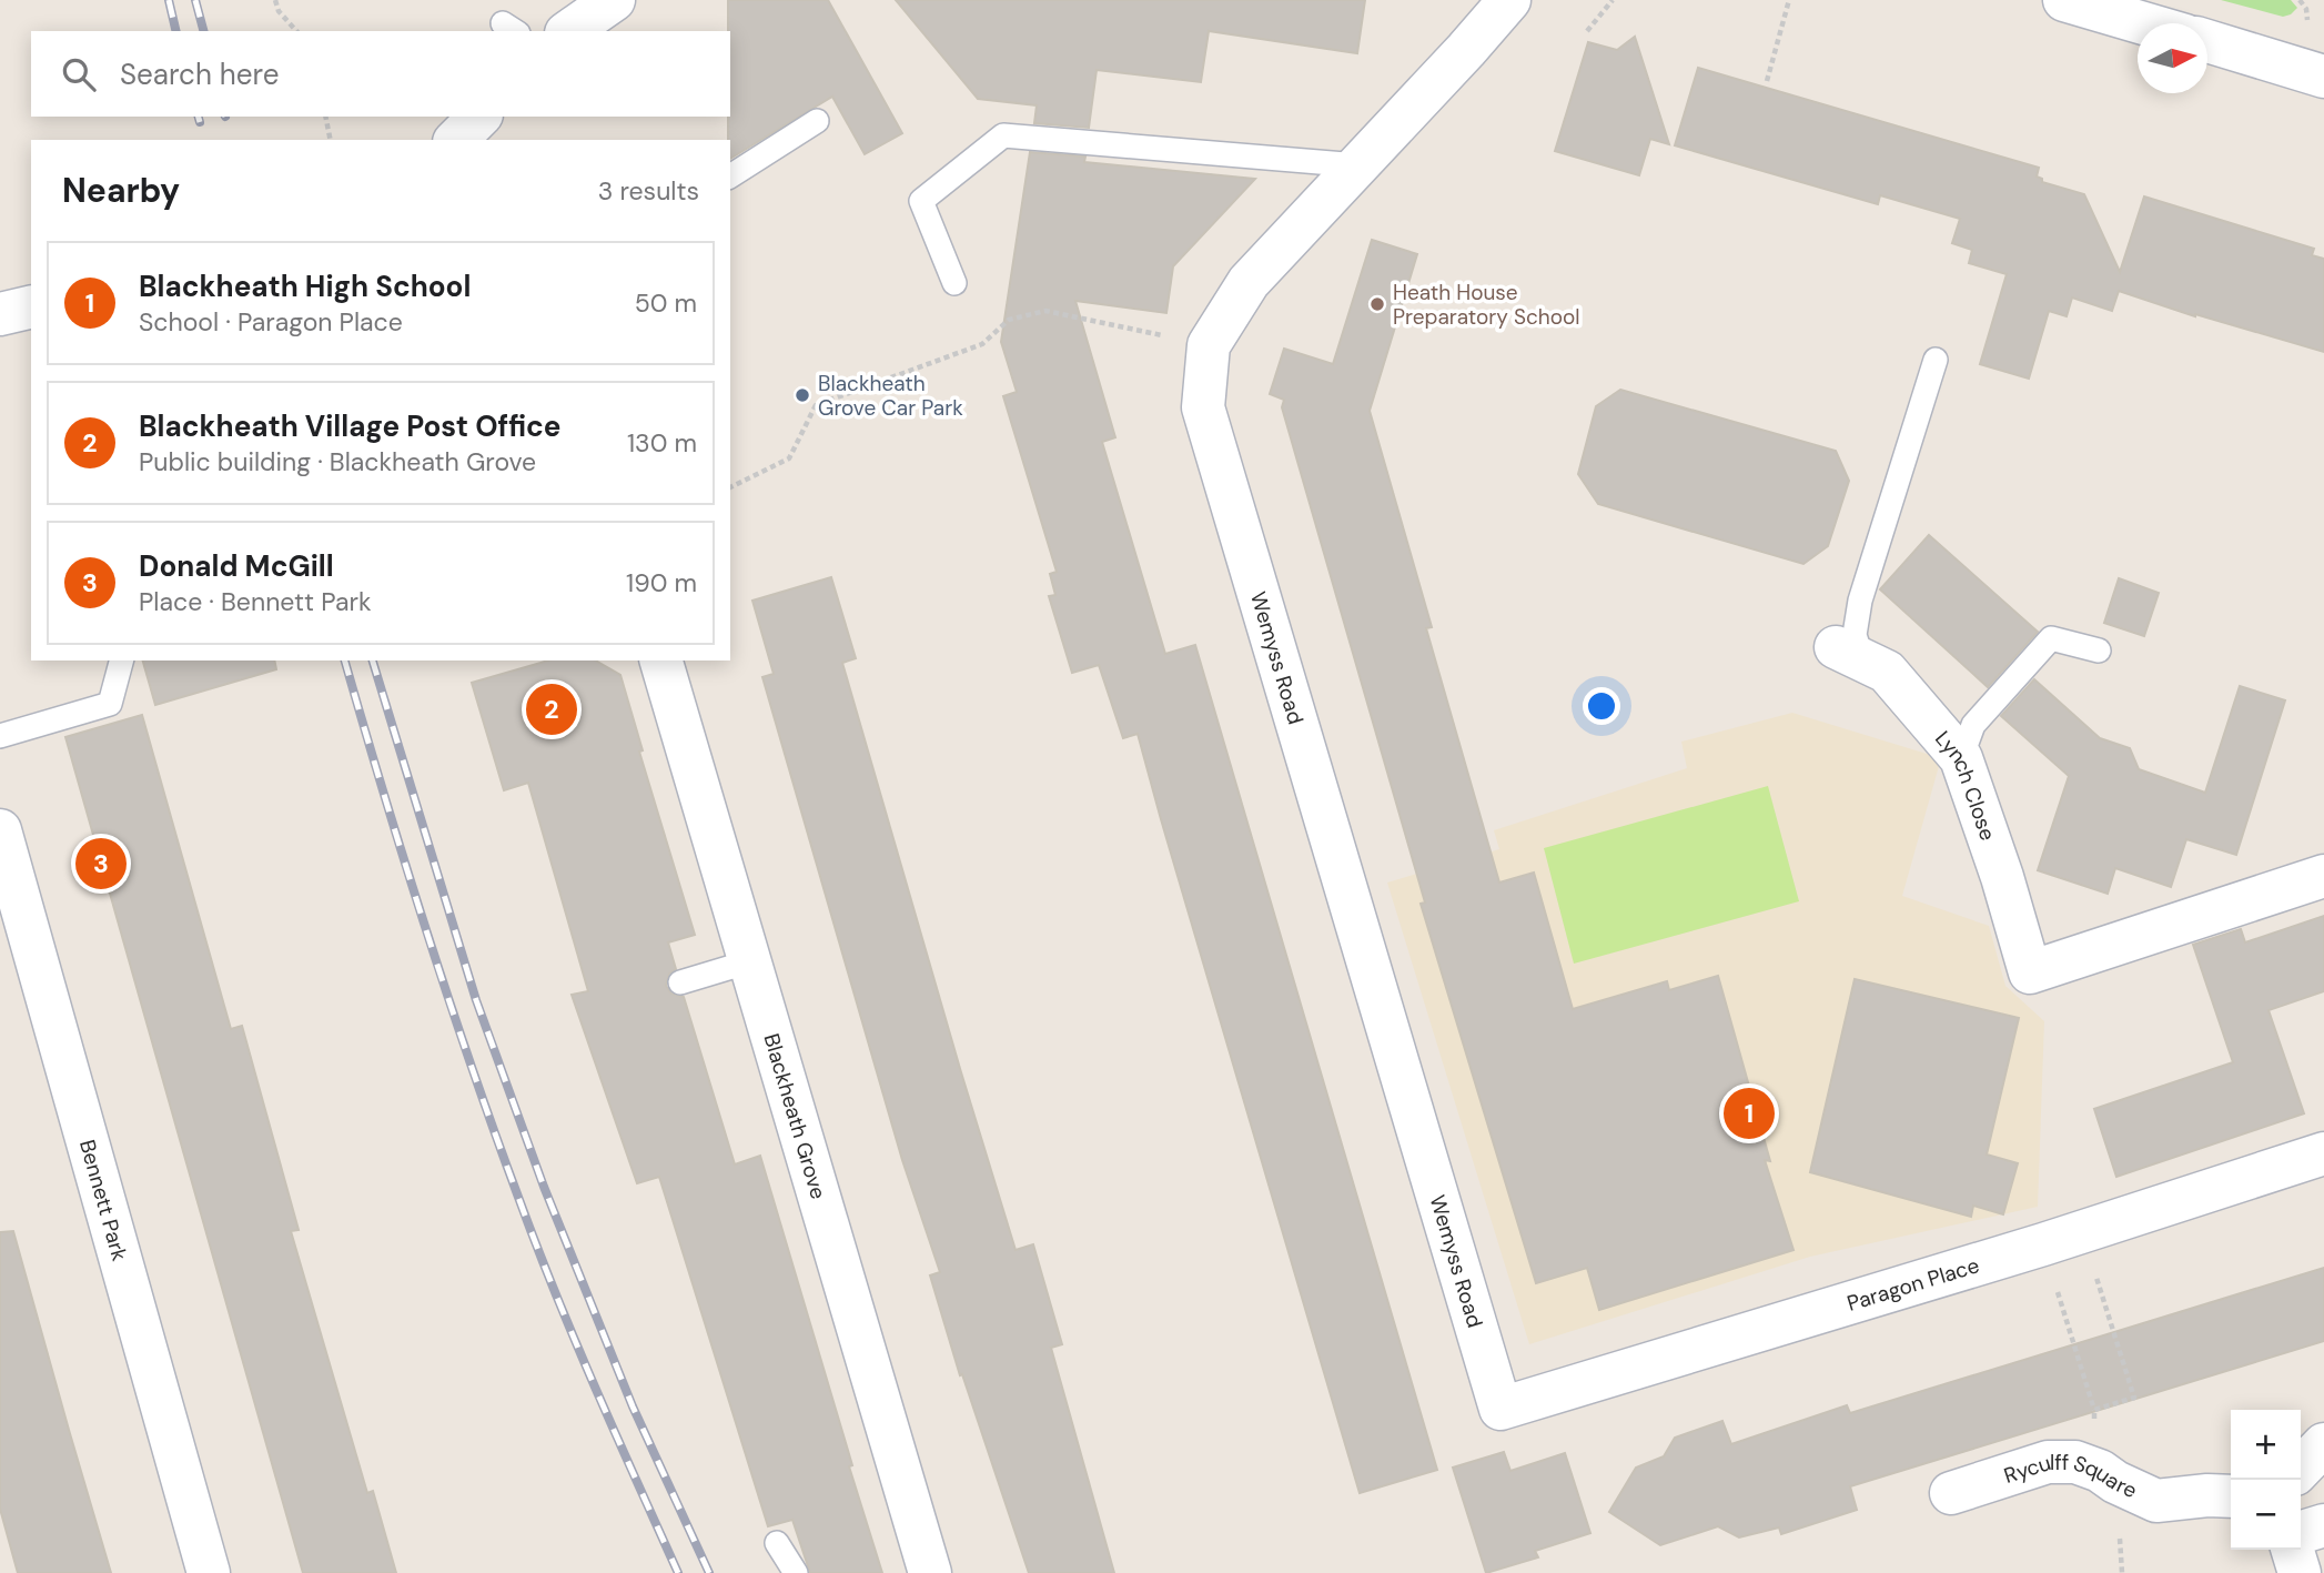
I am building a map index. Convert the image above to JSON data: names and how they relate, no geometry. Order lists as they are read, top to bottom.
{
  "streets": {
    "street": [
      "Wemyss Road",
      "Lynch Close",
      "Blackheath Grove",
      "Bennett Park",
      "Paragon Place",
      "Ryculff Square"
    ]
  },
  "crossings": [
    ["Wemyss Road", "Paragon Place"]
  ],
  "places": ["Heath House Preparatory School", "Blackheath Grove Car Park"],
  "north": "right",
  "page": {
    "search": "Search here",
    "heading": ["Nearby", "3 results"],
    "list": [
      {
        "mark": "1",
        "name": "Blackheath High School",
        "note": "School · Paragon Place",
        "value": "50 m"
      },
      {
        "mark": "2",
        "name": "Blackheath Village Post Office",
        "note": "Public building · Blackheath Grove",
        "value": "130 m"
      },
      {
        "mark": "3",
        "name": "Donald McGill",
        "note": "Place · Bennett Park",
        "value": "190 m"
      }
    ],
    "pins": ["2", "3", "1"],
    "map_buttons": ["+", "−"]
  }
}
